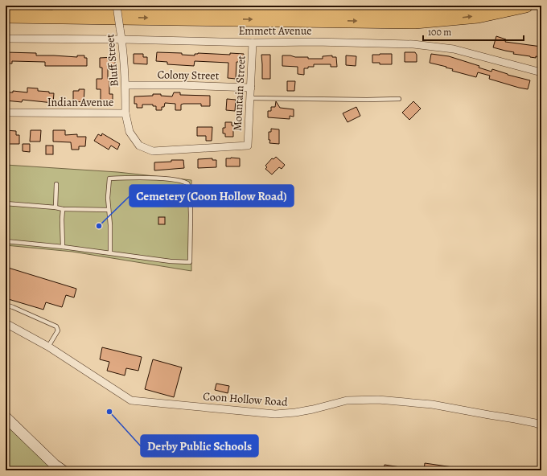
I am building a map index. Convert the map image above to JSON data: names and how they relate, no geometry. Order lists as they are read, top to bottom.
{
  "streets": {
    "street": [
      "Emmett Avenue",
      "Bluff Street",
      "Colony Street",
      "Mountain Street",
      "Indian Avenue",
      "Coon Hollow Road"
    ]
  },
  "crossings": [
    ["Emmett Avenue", "Bluff Street"],
    ["Emmett Avenue", "Mountain Street"],
    ["Bluff Street", "Colony Street"],
    ["Bluff Street", "Indian Avenue"],
    ["Colony Street", "Mountain Street"],
    ["Mountain Street", "Indian Avenue"]
  ],
  "places": ["Cemetery (Coon Hollow Road)", "Derby Public Schools"],
  "scale_bar": "100 m"
}
